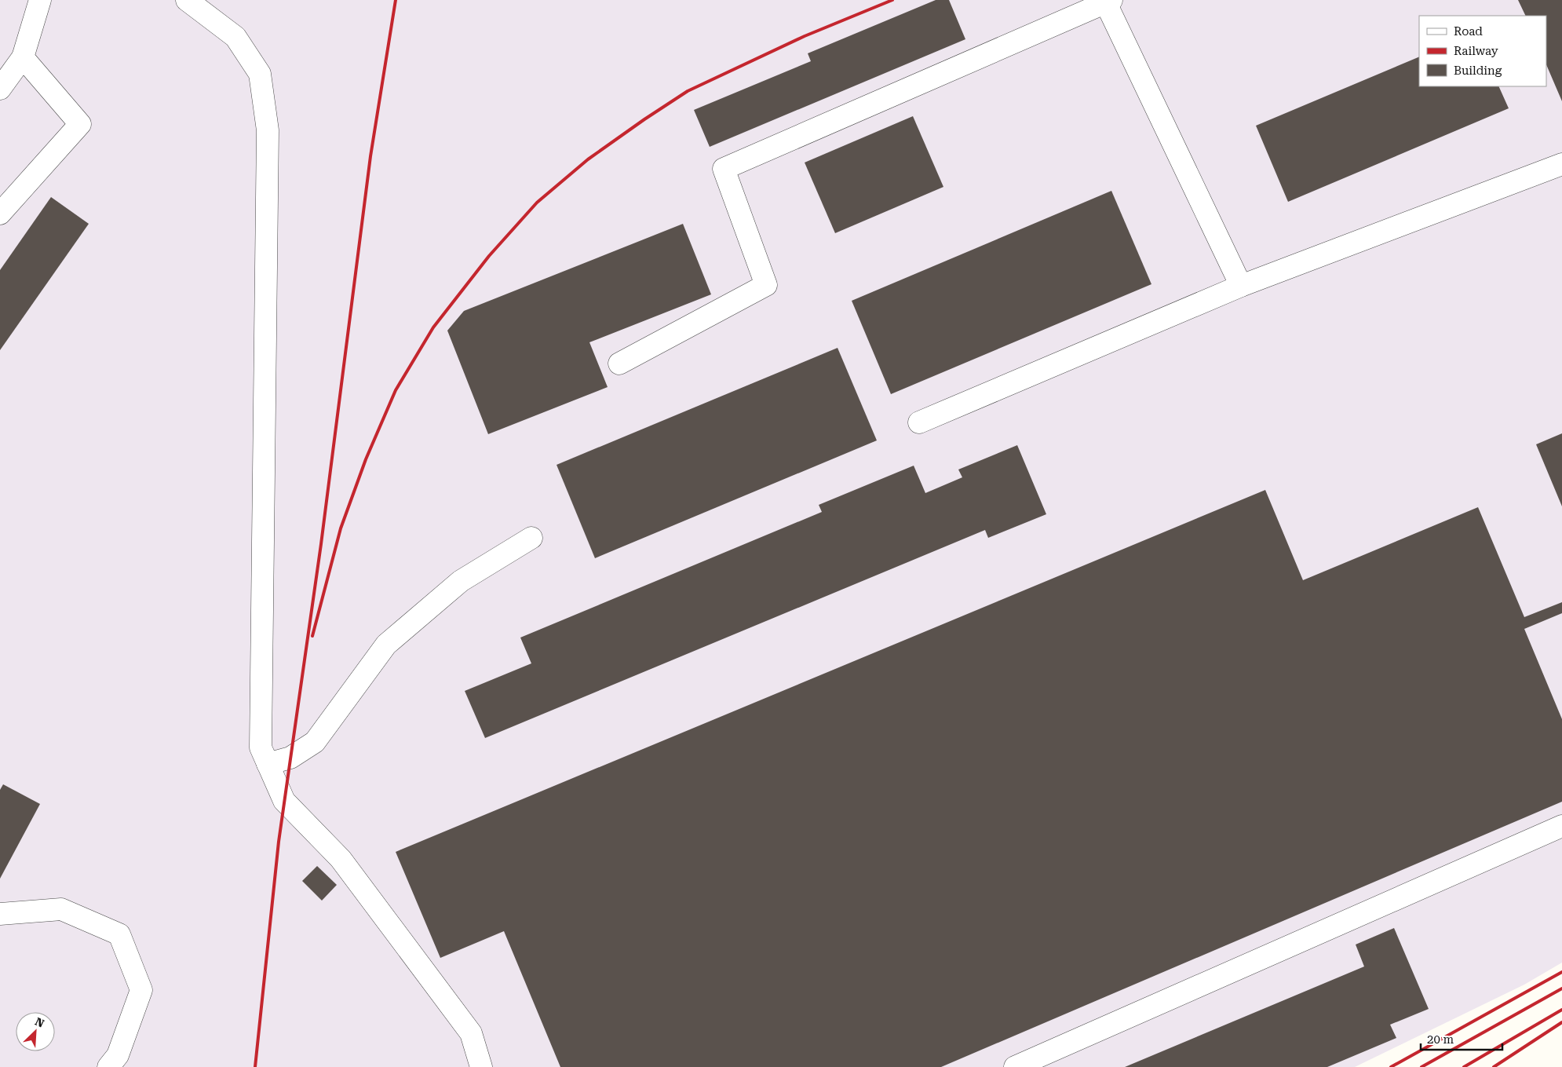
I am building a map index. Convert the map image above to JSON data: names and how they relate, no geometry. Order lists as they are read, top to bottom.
{
  "legend": ["Road", "Railway", "Building"],
  "scale_bar": "20 m",
  "north": "top right"
}
